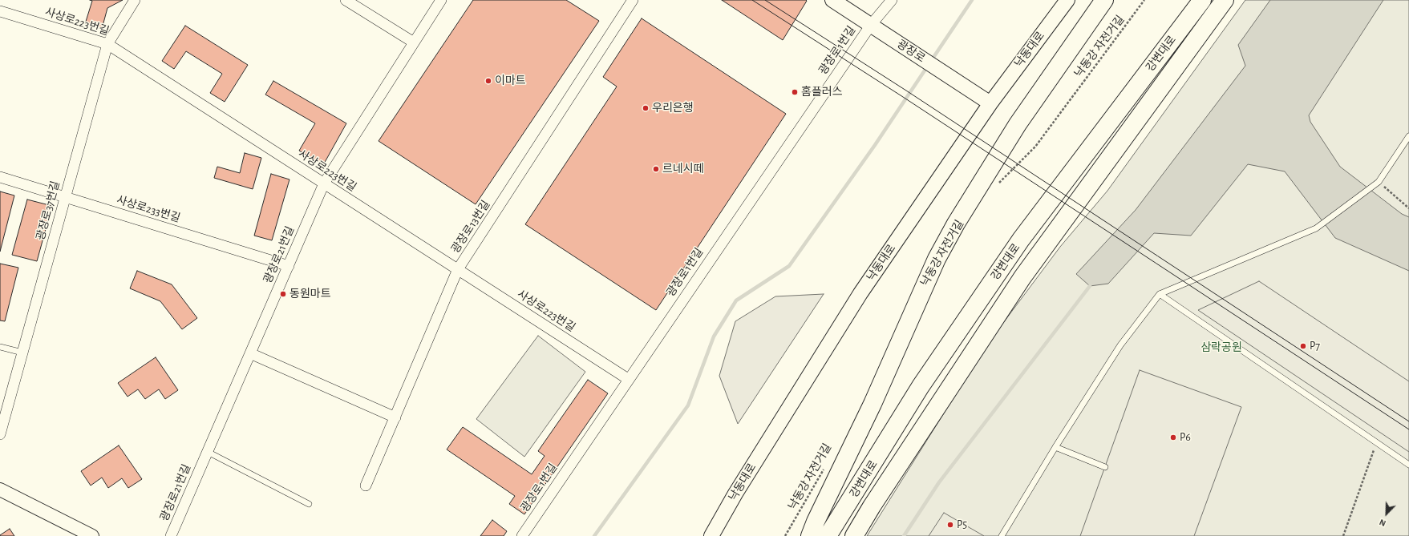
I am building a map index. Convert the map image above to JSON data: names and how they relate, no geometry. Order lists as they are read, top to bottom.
{
  "streets": {
    "highway": ["강변대로"],
    "main road": ["낙동대로", "광장로"],
    "street": [
      "사상로223번길",
      "광장로1번길",
      "사상로233번길",
      "광장로37번길",
      "광장로13번길",
      "광장로21번길"
    ],
    "path": ["낙동강 자전거길"]
  },
  "crossings": [
    ["사상로223번길", "광장로1번길"],
    ["사상로223번길", "광장로37번길"],
    ["사상로223번길", "광장로13번길"],
    ["사상로223번길", "광장로21번길"],
    ["낙동대로", "광장로"],
    ["광장로1번길", "광장로"],
    ["사상로233번길", "광장로37번길"],
    ["사상로233번길", "광장로21번길"]
  ],
  "parks": ["삼락공원"],
  "places": [
    "이마트",
    "홈플러스",
    "우리은행",
    "르네시떼",
    "동원마트",
    "P7",
    "P6",
    "P5"
  ],
  "north": "bottom left"
}
